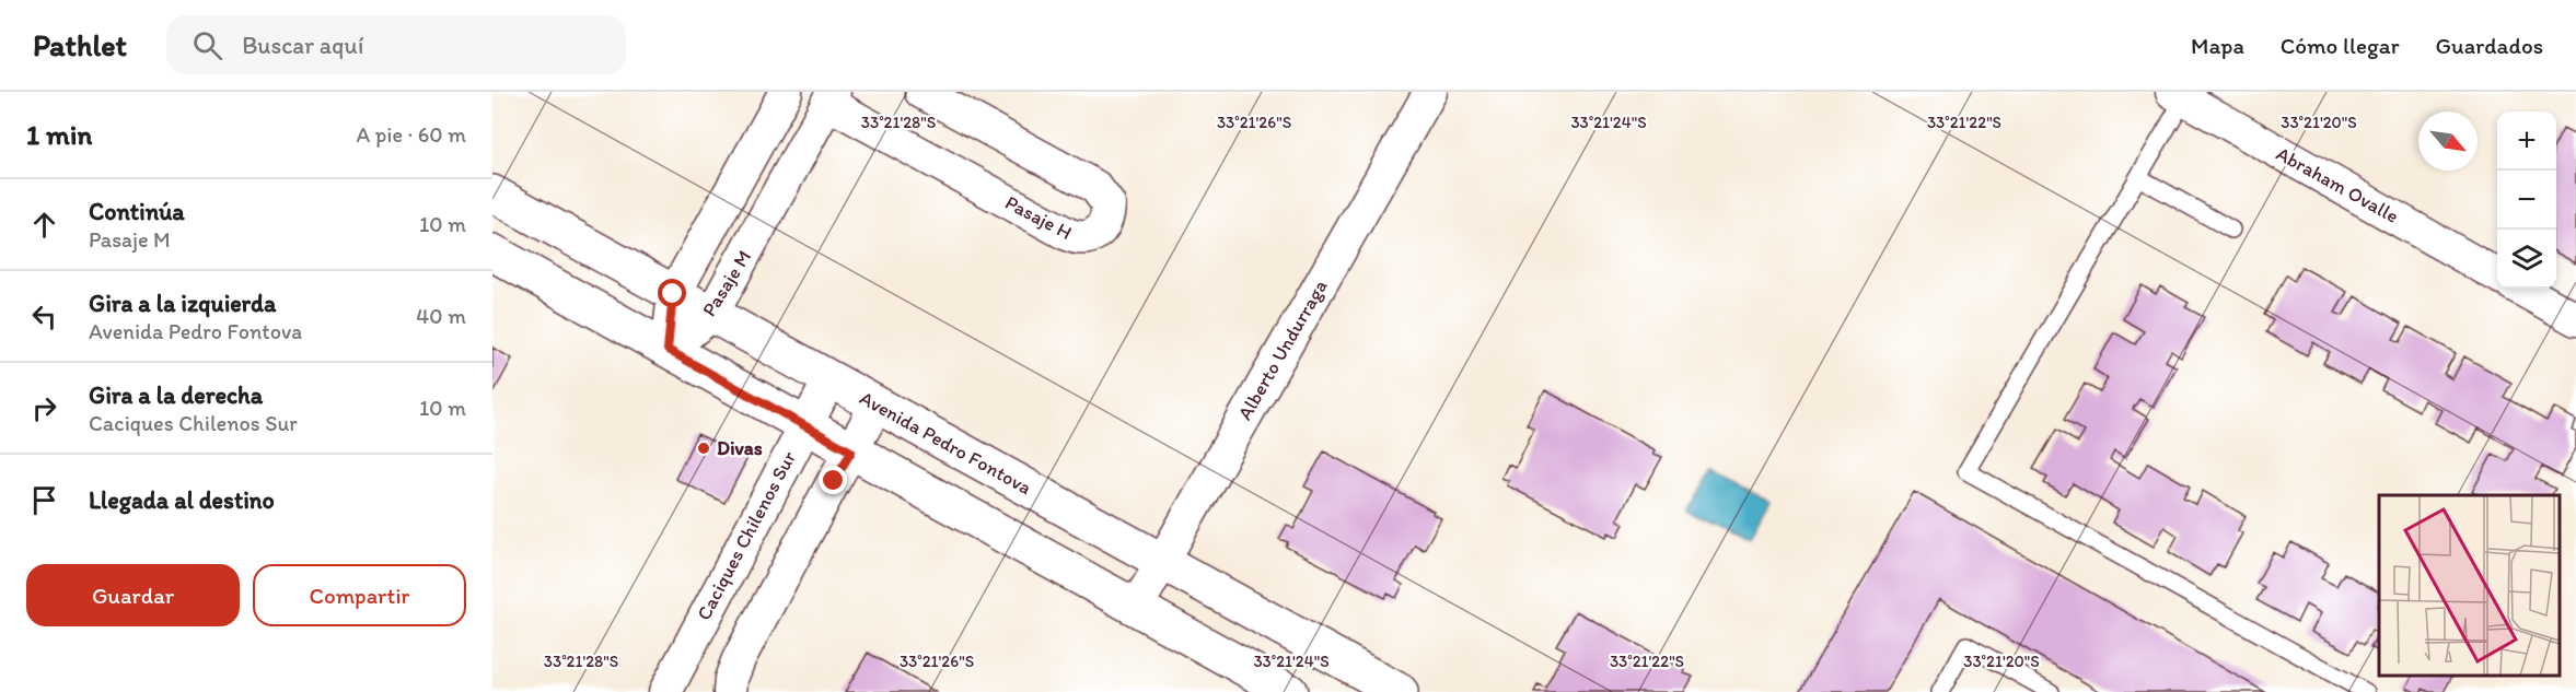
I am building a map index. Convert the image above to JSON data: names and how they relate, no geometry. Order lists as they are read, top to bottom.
{
  "streets": {
    "street": [
      "Abraham Ovalle",
      "Pasaje H",
      "Pasaje M",
      "Alberto Undurraga",
      "Avenida Pedro Fontova",
      "Caciques Chilenos Sur"
    ]
  },
  "crossings": [
    ["Pasaje H", "Pasaje M"],
    ["Pasaje M", "Avenida Pedro Fontova"],
    ["Alberto Undurraga", "Avenida Pedro Fontova"],
    ["Avenida Pedro Fontova", "Caciques Chilenos Sur"]
  ],
  "places": ["Divas"],
  "north": "bottom right",
  "page": {
    "header": "Pathlet",
    "search": "Buscar aquí",
    "nav": ["Mapa", "Cómo llegar", "Guardados"],
    "heading": ["1 min", "A pie · 60 m"],
    "map_buttons": ["+", "−"],
    "list": [
      ["Continúa", "Pasaje M", "10 m"],
      ["Gira a la izquierda", "Avenida Pedro Fontova", "40 m"],
      ["Gira a la derecha", "Caciques Chilenos Sur", "10 m"],
      "Llegada al destino"
    ],
    "buttons": ["Guardar", "Compartir"]
  },
  "coordinates": [
    "33°21'28\"S",
    "33°21'26\"S",
    "33°21'24\"S",
    "33°21'22\"S",
    "33°21'20\"S"
  ]
}
